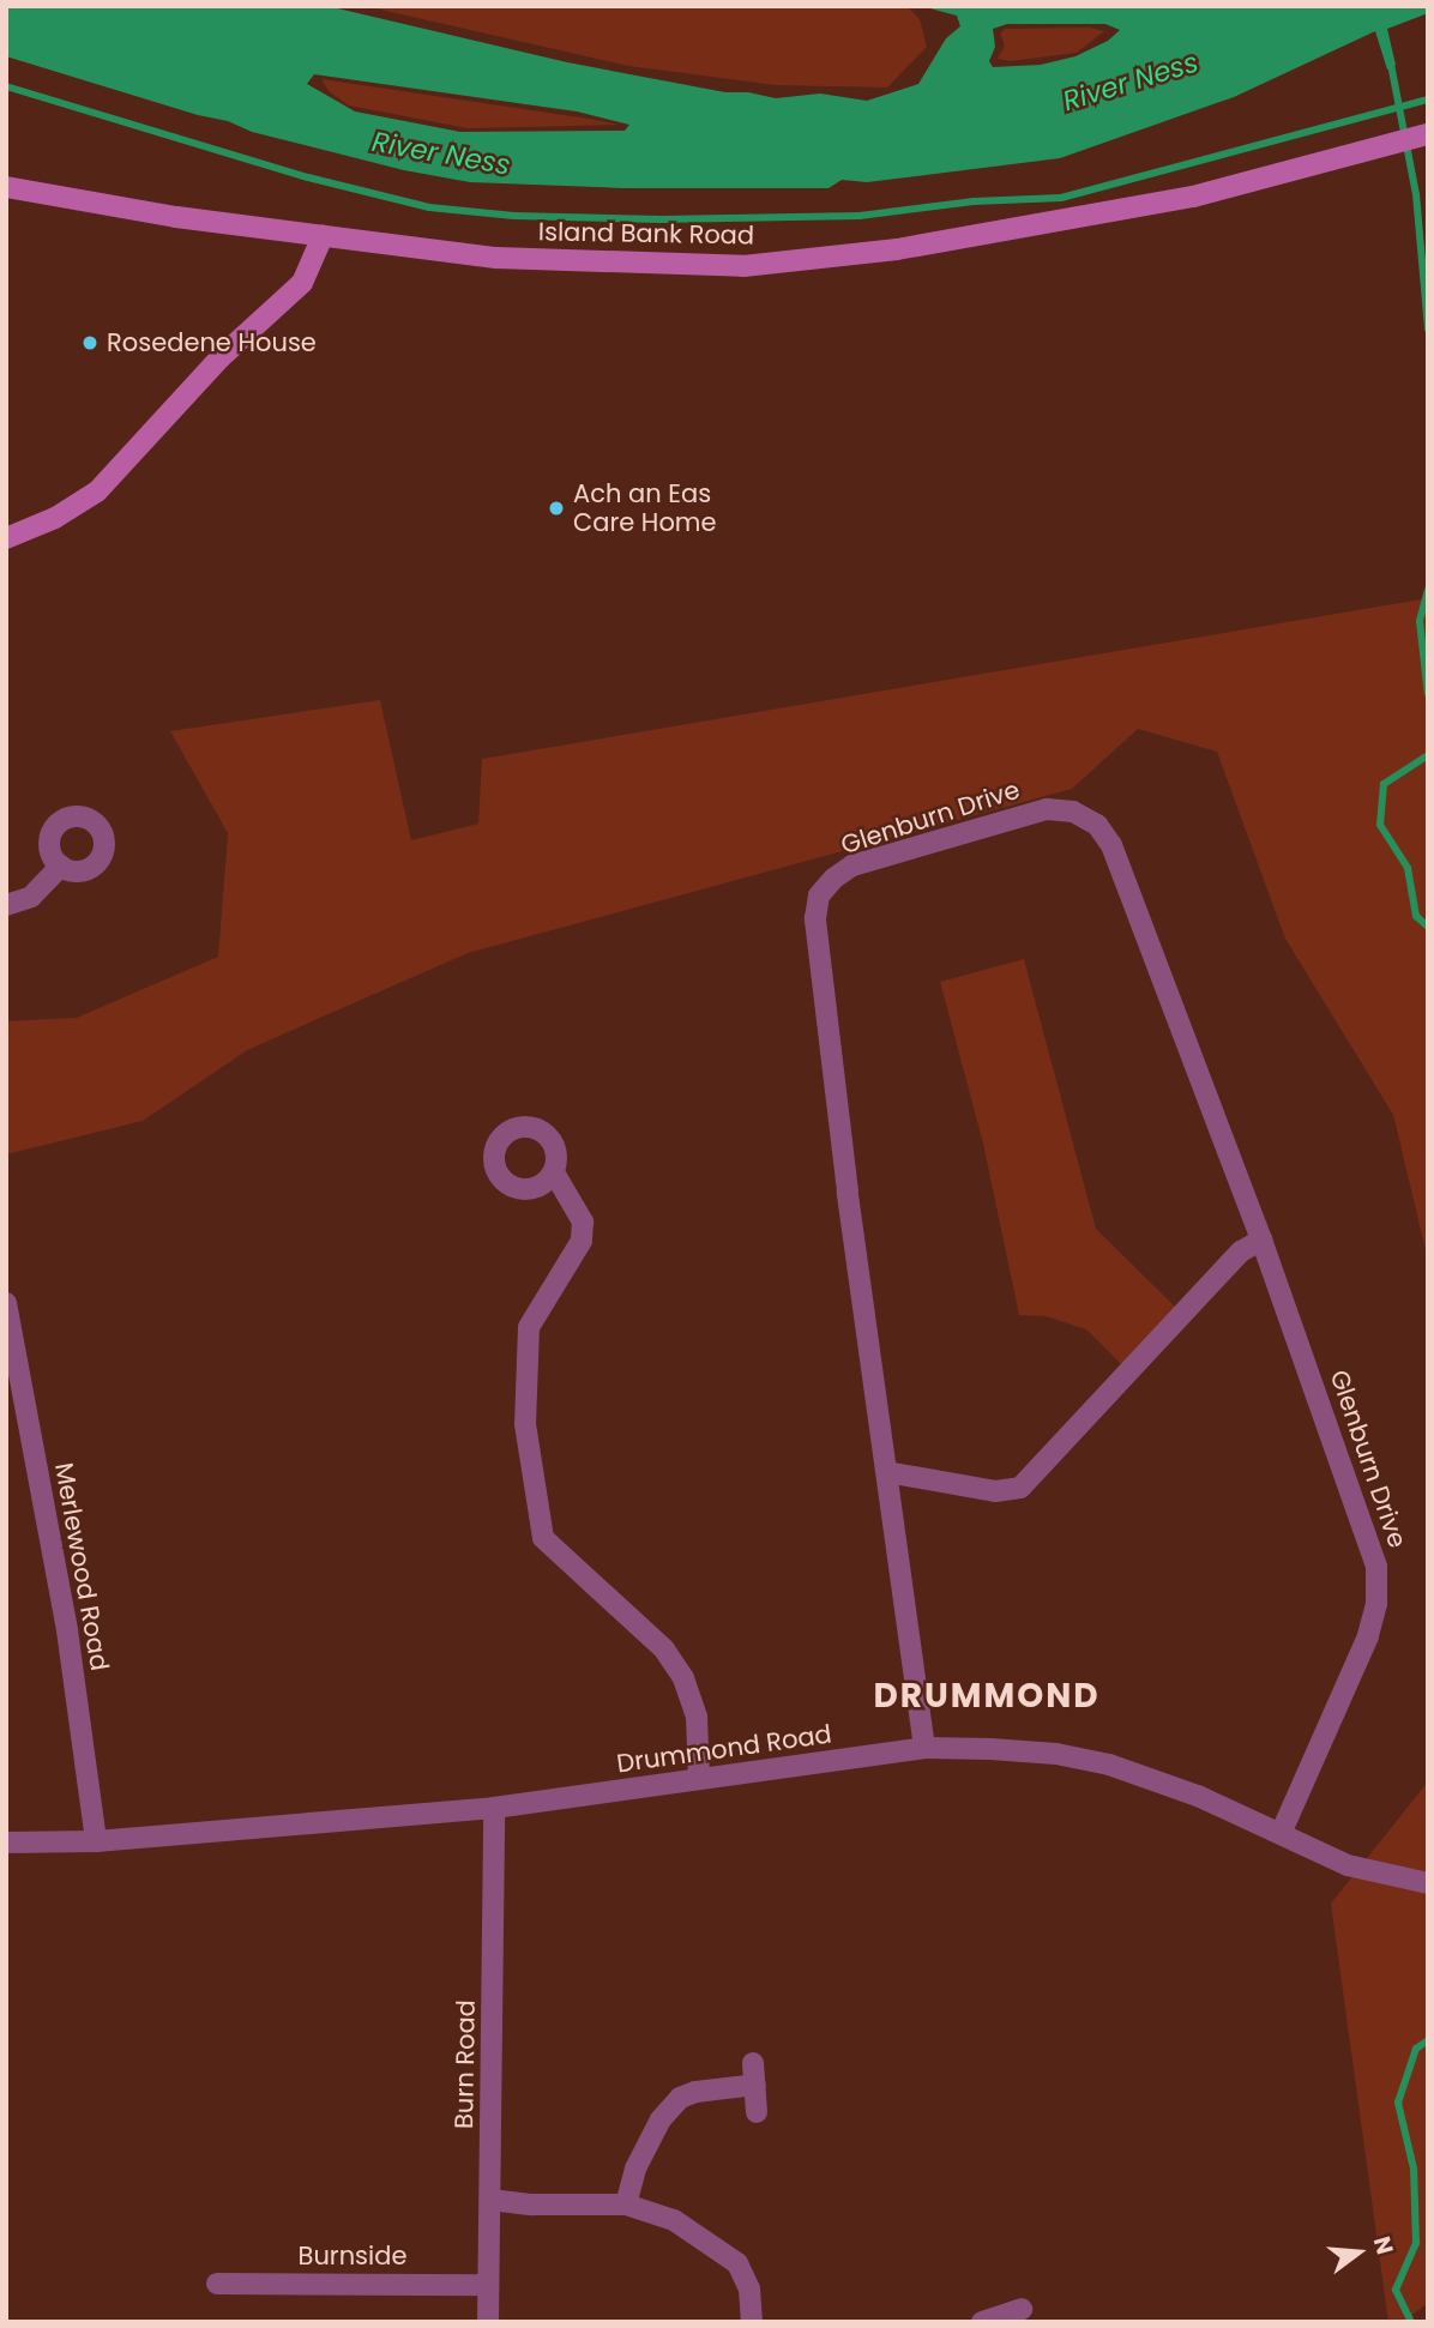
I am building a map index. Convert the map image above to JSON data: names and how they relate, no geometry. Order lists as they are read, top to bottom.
{
  "streets": {
    "main road": ["Island Bank Road"],
    "street": [
      "Glenburn Drive",
      "Merlewood Road",
      "Drummond Road",
      "Burn Road",
      "Burnside"
    ]
  },
  "crossings": [
    ["Glenburn Drive", "Drummond Road"],
    ["Merlewood Road", "Drummond Road"],
    ["Drummond Road", "Burn Road"],
    ["Burn Road", "Burnside"]
  ],
  "districts": ["DRUMMOND"],
  "water": ["River Ness"],
  "places": ["Rosedene House", "Ach an Eas Care Home"],
  "north": "right"
}
